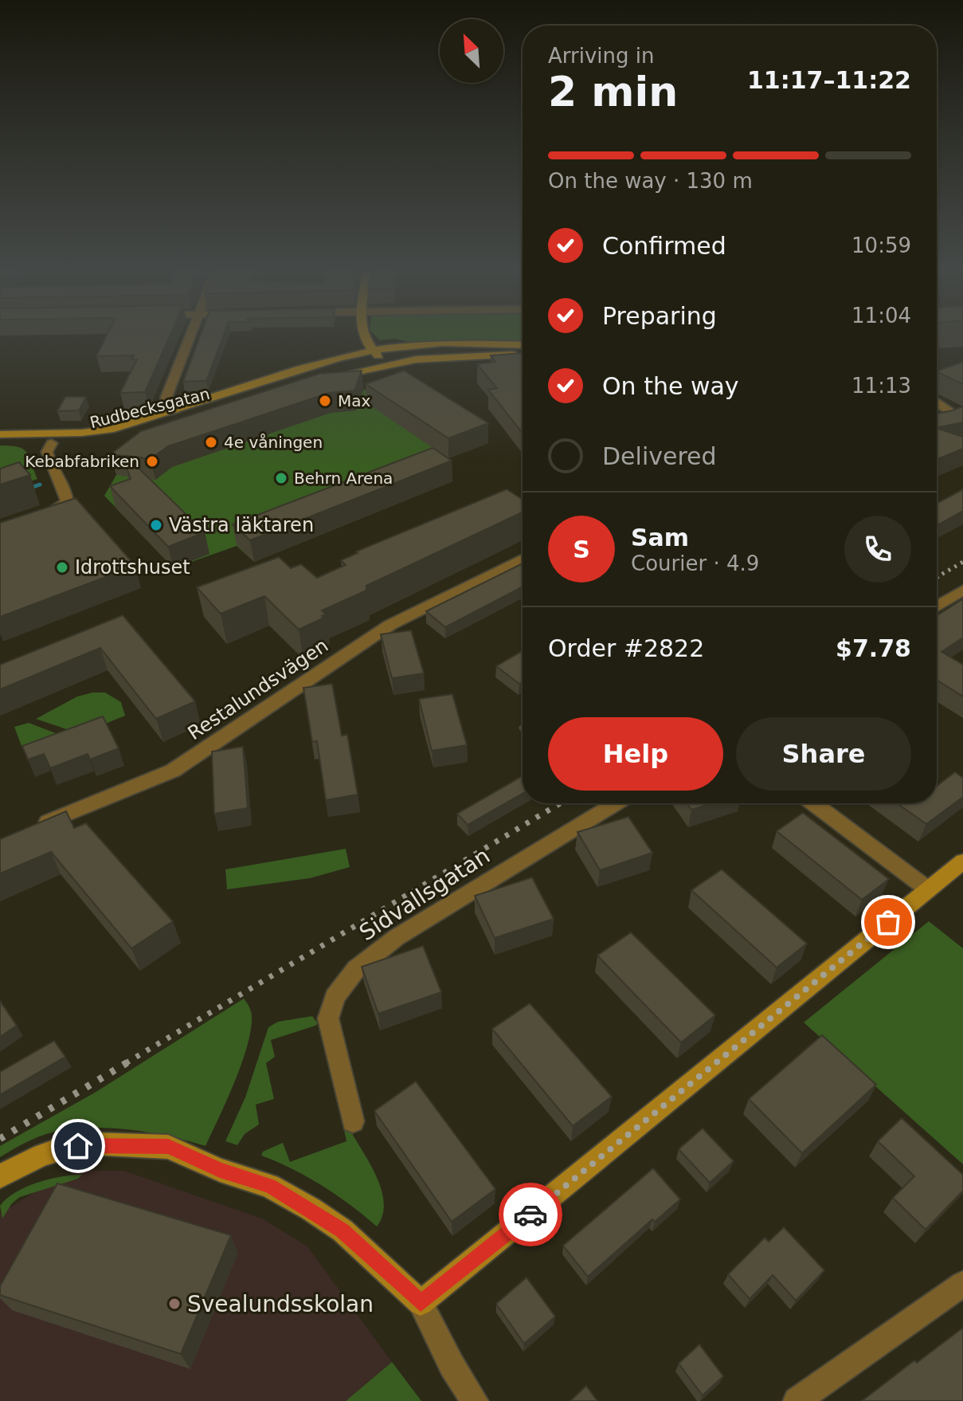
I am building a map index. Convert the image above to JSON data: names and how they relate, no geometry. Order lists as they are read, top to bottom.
{
  "streets": {
    "main road": ["Rudbecksgatan"],
    "street": ["Restalundsvägen", "Sidvallsgatan"]
  },
  "places": [
    "Max",
    "4e våningen",
    "Kebabfabriken",
    "Behrn Arena",
    "Västra läktaren",
    "Idrottshuset",
    "Svealundsskolan"
  ],
  "north": "top left",
  "page": {
    "heading": ["2 min", "Arriving in", "11:17–11:22"],
    "panel": [
      "Sam",
      "Courier · 4.9",
      "Order #2822",
      "$7.78"
    ],
    "bar": "On the way · 130 m",
    "list": [
      ["Confirmed", "10:59"],
      ["Preparing", "11:04"],
      ["On the way", "11:13"],
      "Delivered"
    ],
    "round": "S",
    "buttons": ["Help", "Share"]
  }
}
